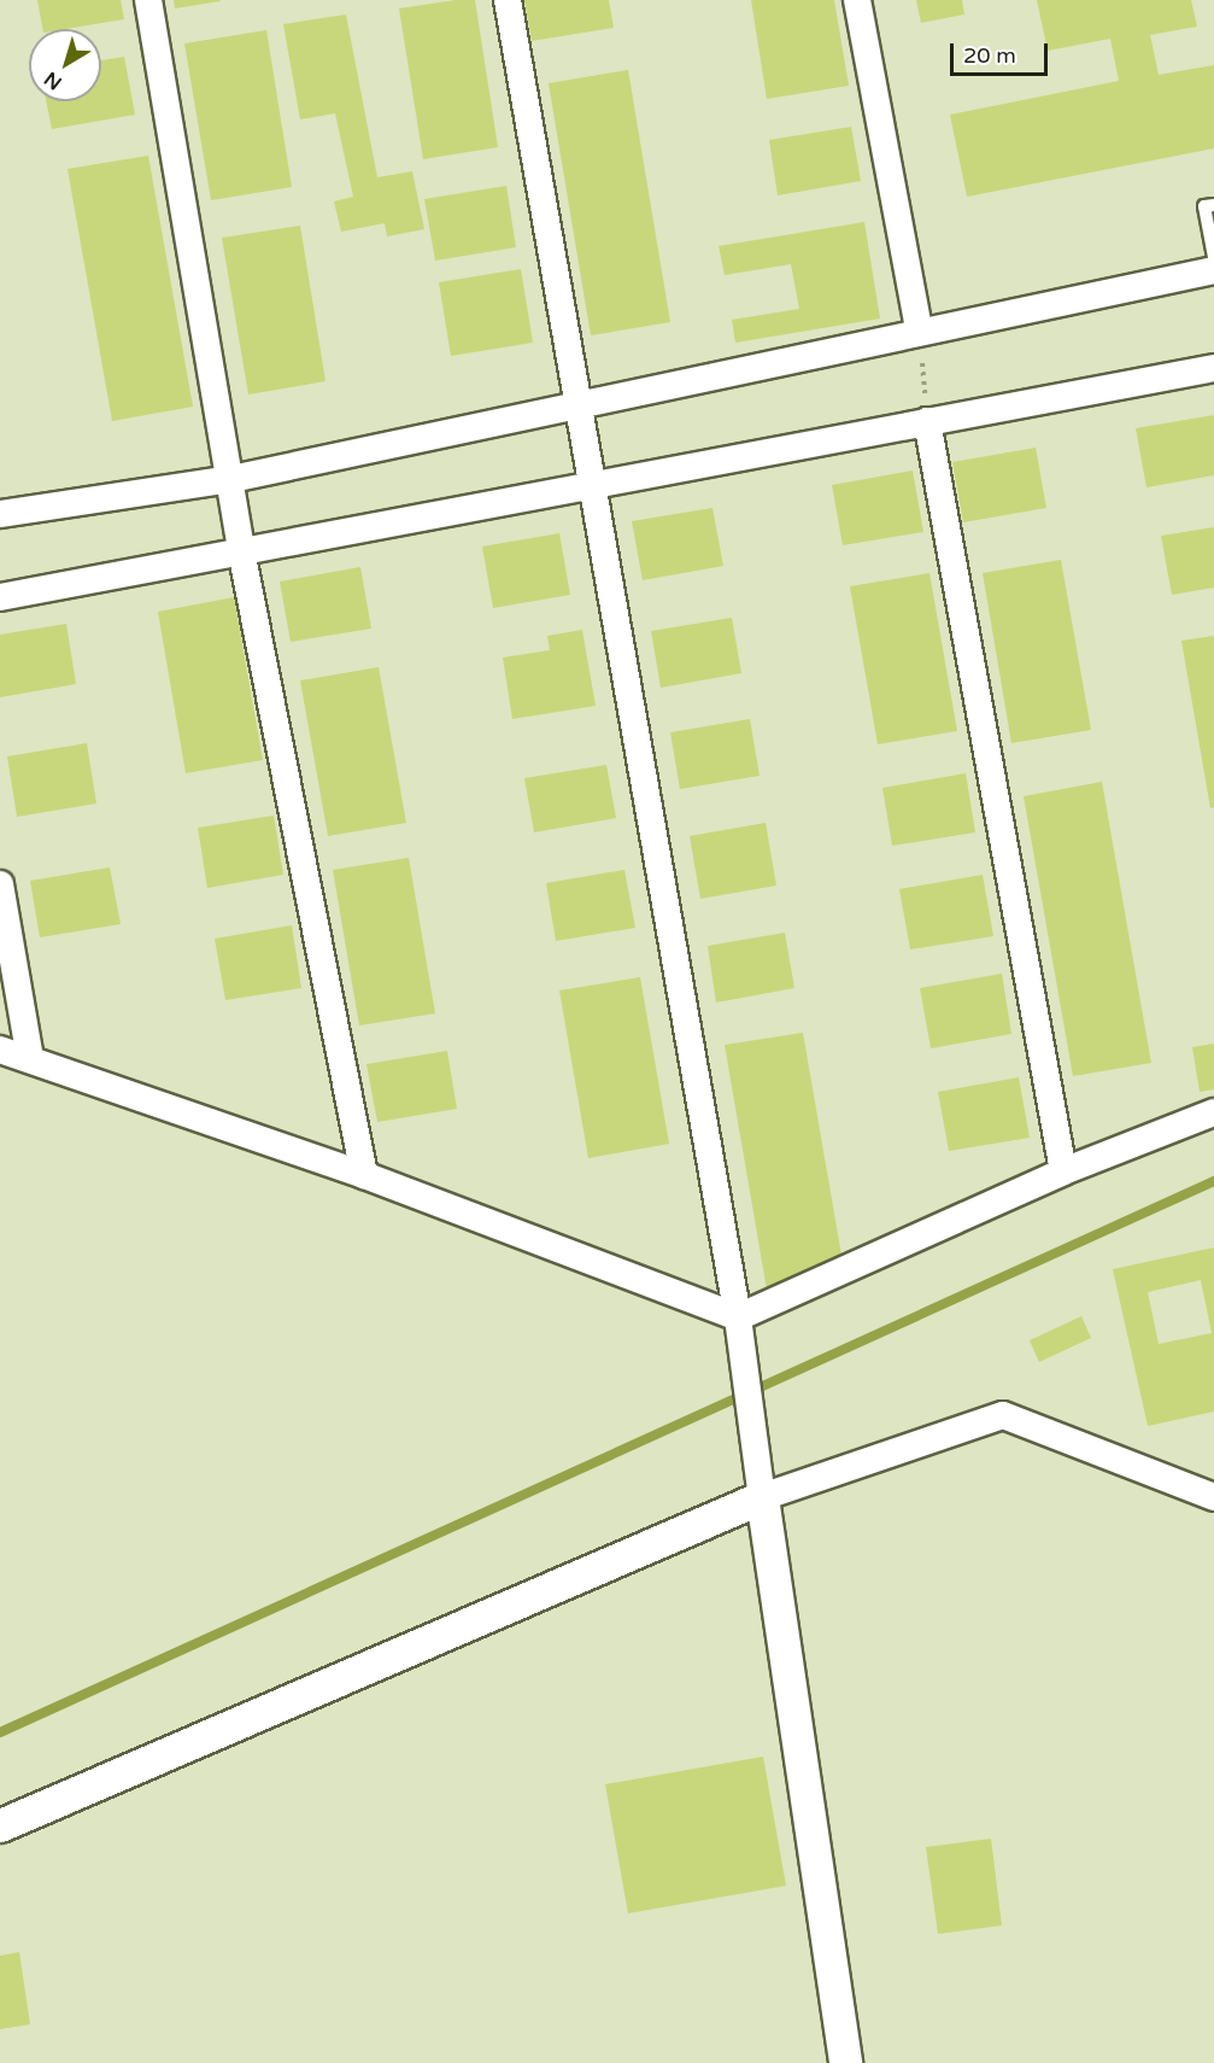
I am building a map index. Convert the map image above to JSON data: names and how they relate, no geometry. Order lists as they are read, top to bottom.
{
  "scale_bar": "20 m",
  "north": "bottom left"
}
